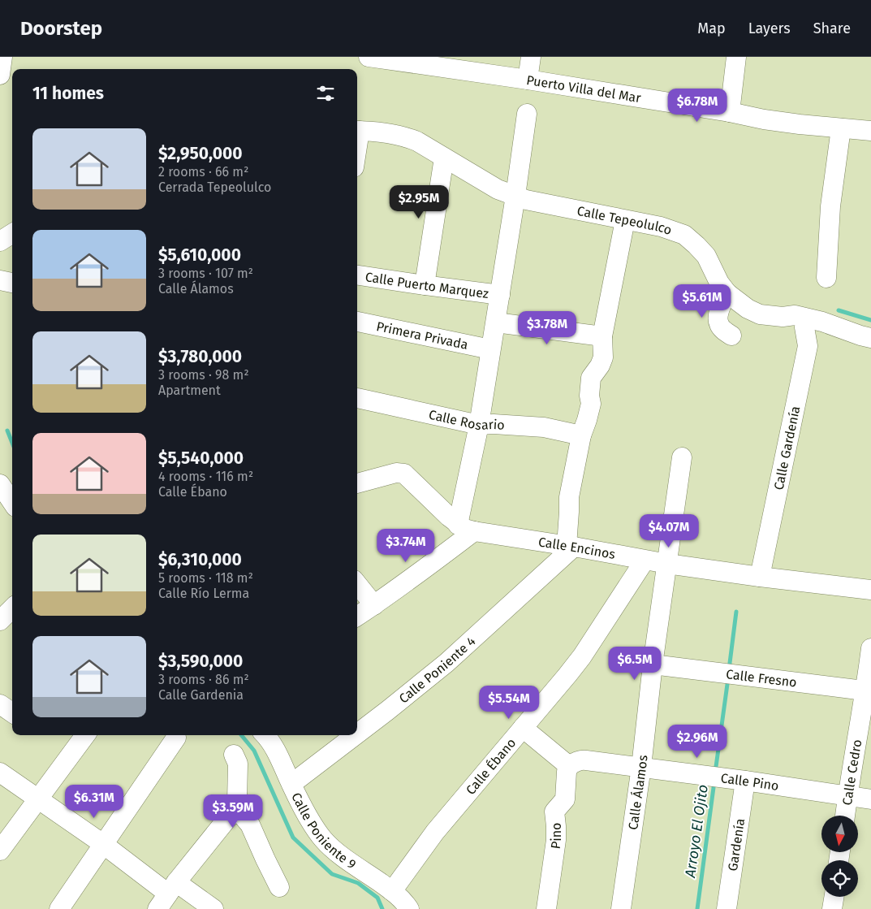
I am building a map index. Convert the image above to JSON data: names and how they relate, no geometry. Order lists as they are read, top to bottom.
{
  "streets": {
    "street": [
      "Puerto Villa del Mar",
      "Calle Tepeolulco",
      "Calle Puerto Marquez",
      "Primera Privada",
      "Calle Rosario",
      "Calle Gardenía",
      "Calle Encinos",
      "Calle Poniente 4",
      "Calle Fresno",
      "Calle Ébano",
      "Calle Cedro",
      "Calle Pino",
      "Calle Álamos",
      "Calle Poniente 9",
      "Pino",
      "Gardenía"
    ]
  },
  "crossings": [
    ["Calle Tepeolulco", "Calle Gardenía"],
    ["Calle Gardenía", "Calle Encinos"],
    ["Calle Encinos", "Calle Poniente 4"],
    ["Calle Encinos", "Calle Ébano"],
    ["Calle Encinos", "Calle Álamos"],
    ["Calle Poniente 4", "Calle Poniente 9"],
    ["Calle Fresno", "Calle Cedro"],
    ["Calle Fresno", "Calle Álamos"],
    ["Calle Ébano", "Calle Poniente 9"],
    ["Calle Cedro", "Calle Pino"],
    ["Calle Pino", "Calle Álamos"],
    ["Calle Pino", "Pino"],
    ["Calle Pino", "Gardenía"]
  ],
  "water": ["Arroyo El Ojito"],
  "north": "bottom",
  "page": {
    "header": "Doorstep",
    "nav": ["Map", "Layers", "Share"],
    "heading": "11 homes",
    "price": [
      "$6.78M",
      "$2.95M",
      "$5.61M",
      "$3.78M",
      "$4.07M",
      "$3.74M",
      "$6.5M",
      "$5.54M",
      "$2.96M",
      "$6.31M",
      "$3.59M"
    ],
    "list": [
      {
        "name": "$2,950,000",
        "note": "2 rooms · 66 m² · Cerrada Tepeolulco"
      },
      {
        "name": "$5,610,000",
        "note": "3 rooms · 107 m² · Calle Álamos"
      },
      {
        "name": "$3,780,000",
        "note": "3 rooms · 98 m² · Apartment"
      },
      {
        "name": "$5,540,000",
        "note": "4 rooms · 116 m² · Calle Ébano"
      },
      {
        "name": "$6,310,000",
        "note": "5 rooms · 118 m² · Calle Río Lerma"
      },
      {
        "name": "$3,590,000",
        "note": "3 rooms · 86 m² · Calle Gardenia"
      }
    ]
  }
}
